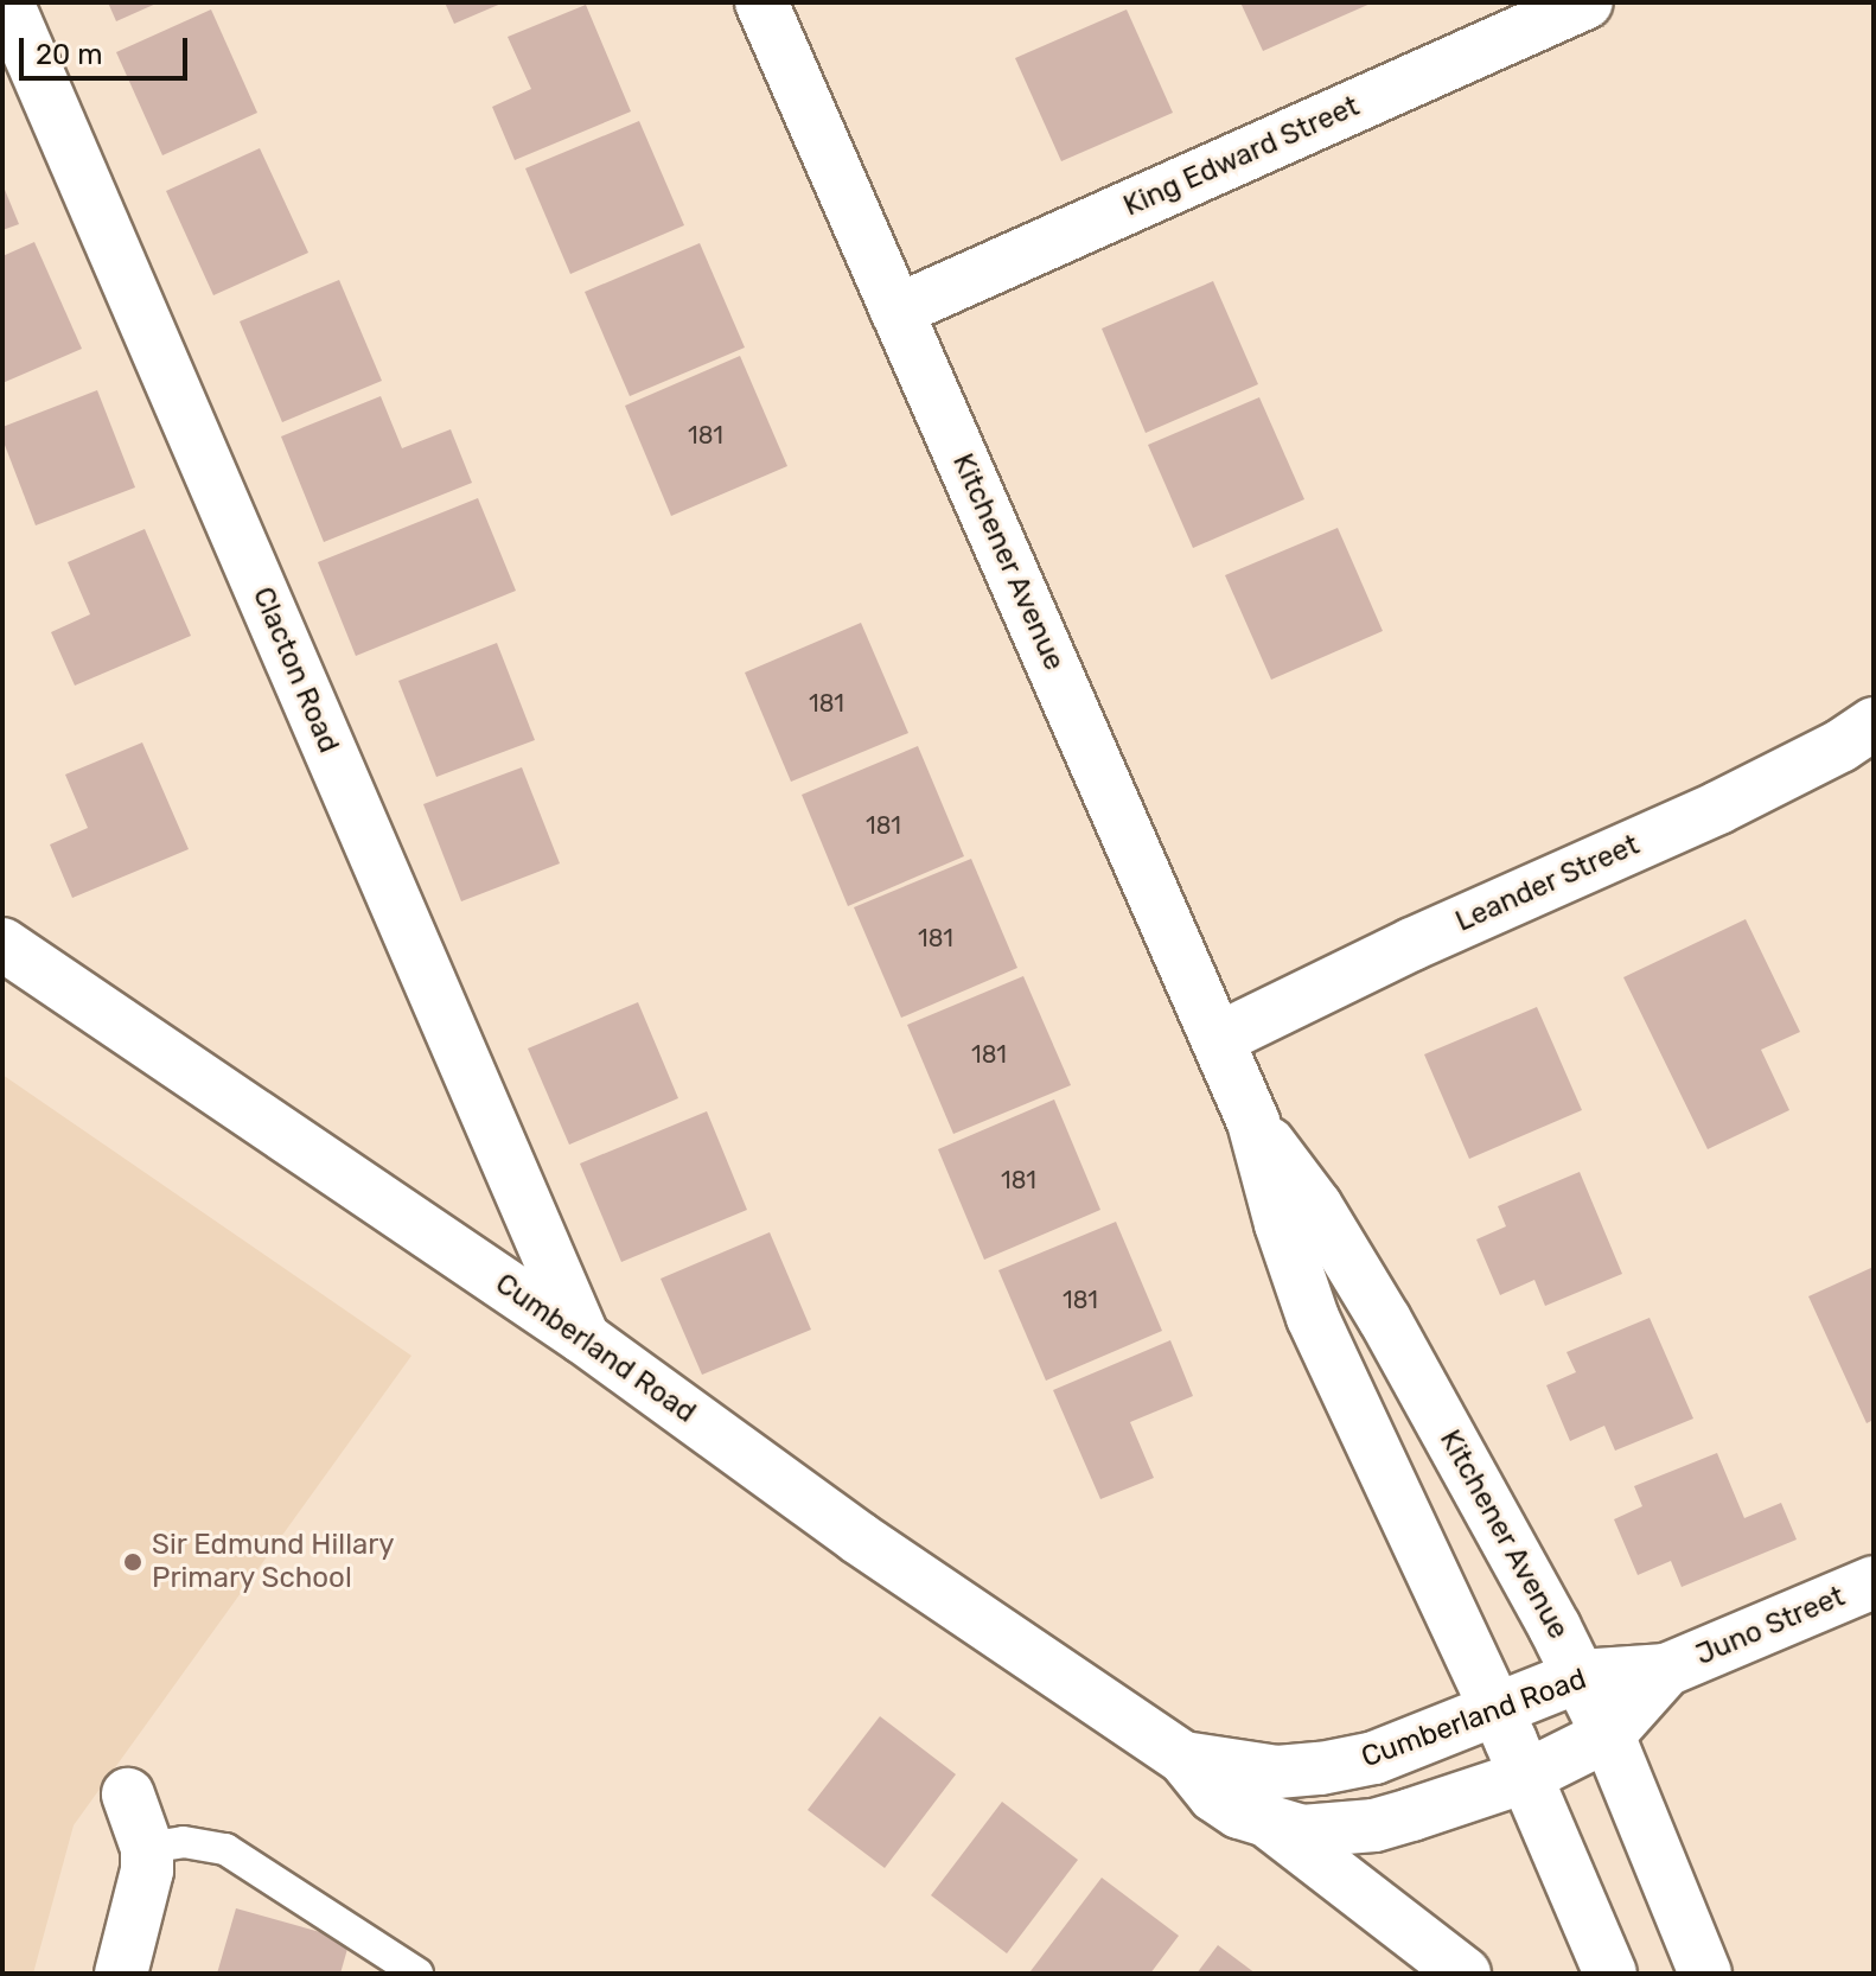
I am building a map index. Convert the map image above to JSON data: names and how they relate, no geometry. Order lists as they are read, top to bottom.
{
  "streets": {
    "street": [
      "King Edward Street",
      "Kitchener Avenue",
      "Clacton Road",
      "Leander Street",
      "Cumberland Road",
      "Juno Street"
    ]
  },
  "crossings": [
    ["King Edward Street", "Kitchener Avenue"],
    ["Kitchener Avenue", "Leander Street"],
    ["Kitchener Avenue", "Cumberland Road"],
    ["Clacton Road", "Cumberland Road"],
    ["Cumberland Road", "Juno Street"]
  ],
  "places": ["Sir Edmund Hillary Primary School"],
  "house_numbers": [
    "181",
    "181",
    "181",
    "181",
    "181",
    "181",
    "181"
  ],
  "scale_bar": "20 m"
}
